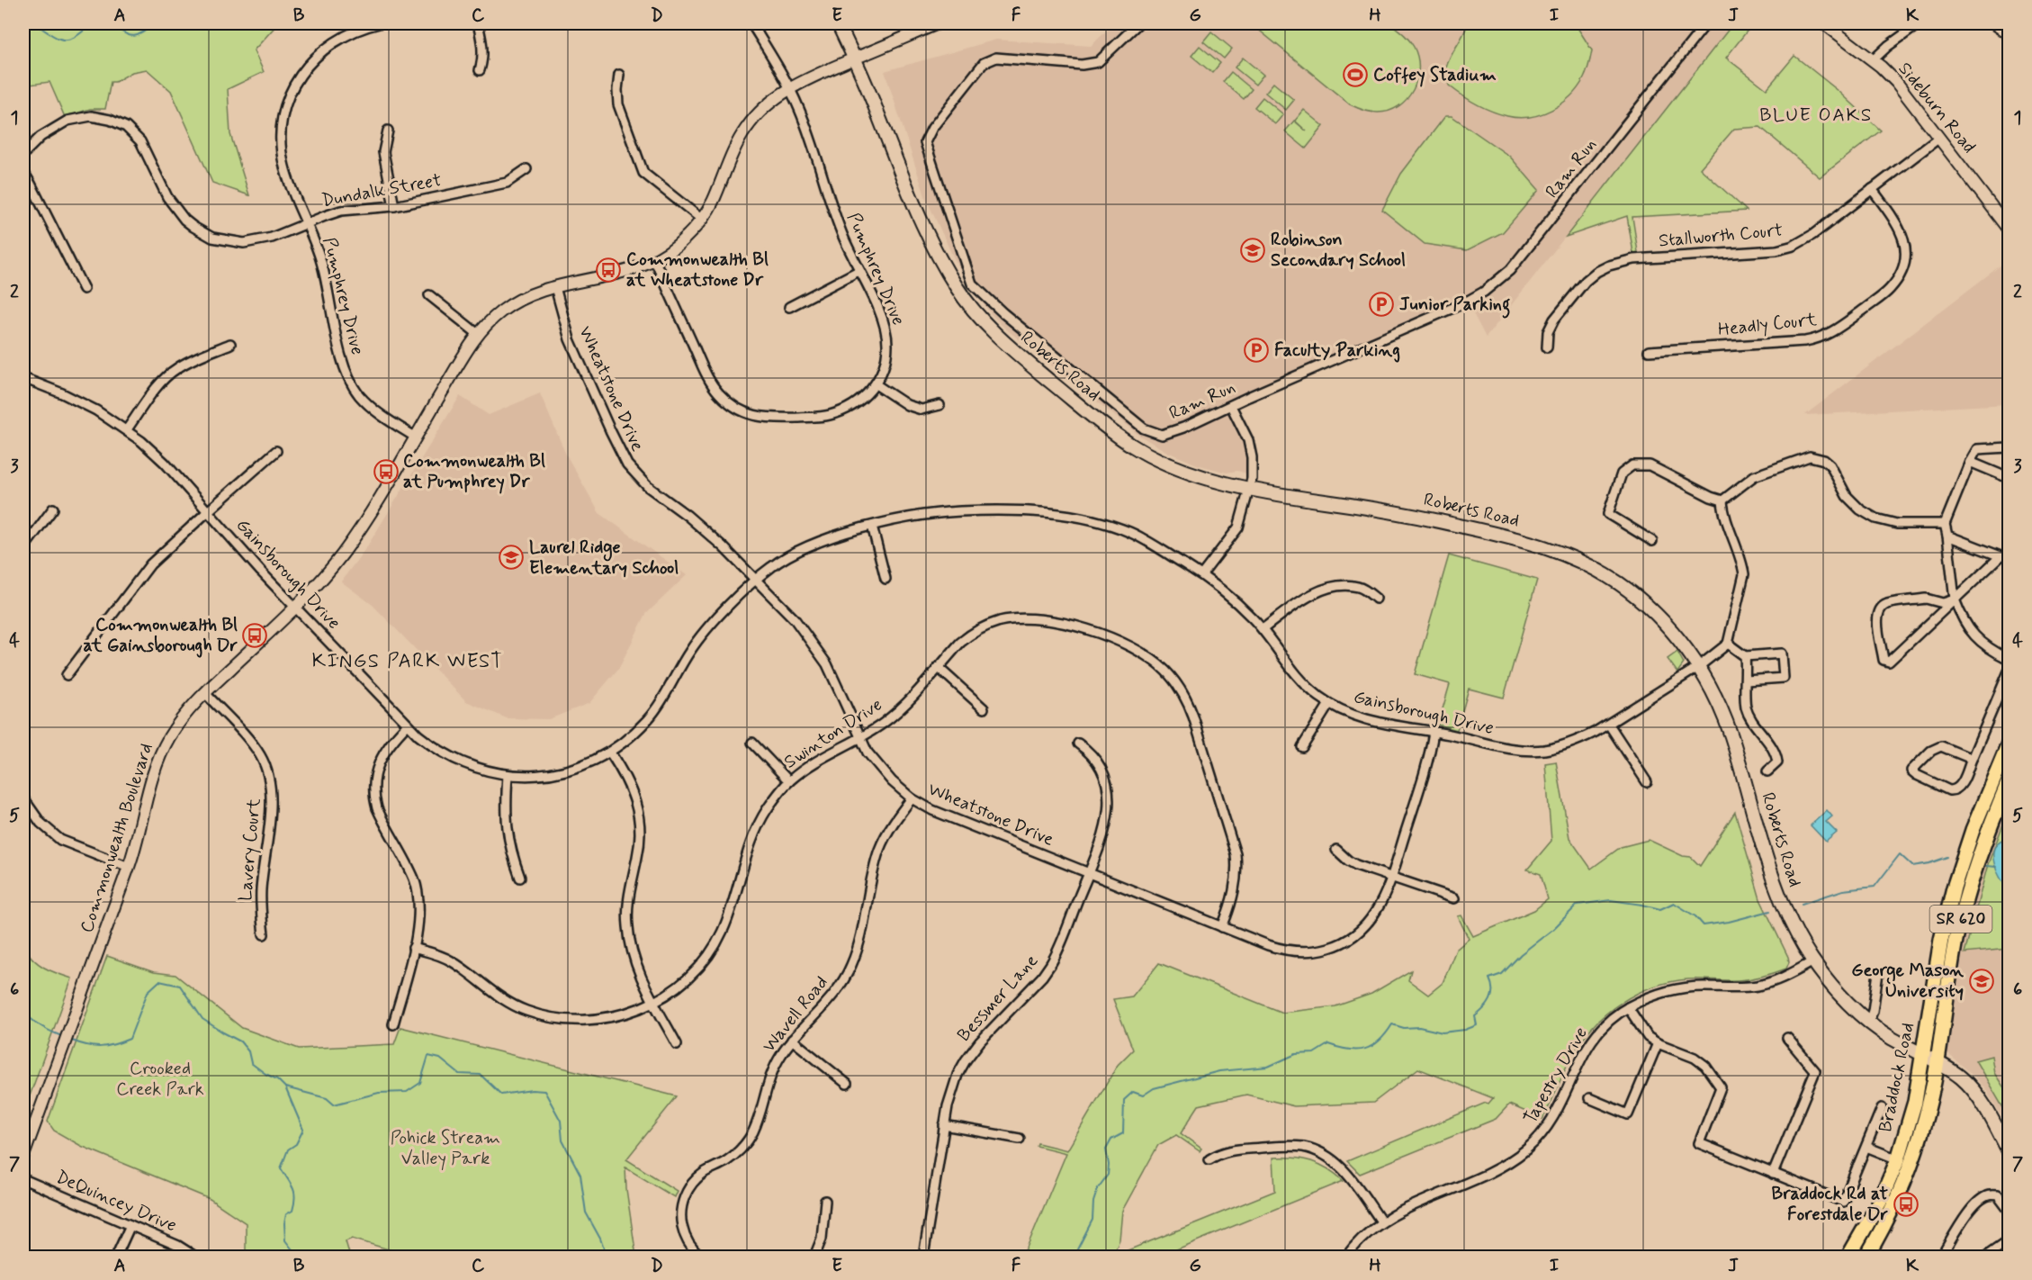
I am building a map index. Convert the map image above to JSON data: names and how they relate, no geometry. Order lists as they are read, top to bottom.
{
  "streets": {
    "main road": ["Roberts Road", "SR 620", "Braddock Road"],
    "street": [
      "Sideburn Road",
      "Ram Run",
      "Dundalk Street",
      "Stallworth Court",
      "Pumphrey Drive",
      "Headly Court",
      "Wheatstone Drive",
      "Gainsborough Drive",
      "Swinton Drive",
      "Commonwealth Boulevard",
      "Lavery Court",
      "Bessmer Lane",
      "Wavell Road",
      "Tapestry Drive",
      "DeQuincey Drive"
    ]
  },
  "crossings": [
    ["Sideburn Road", "Stallworth Court"],
    ["Dundalk Street", "Pumphrey Drive"],
    ["Stallworth Court", "Headly Court"],
    ["Pumphrey Drive", "Commonwealth Boulevard"],
    ["Roberts Road", "Gainsborough Drive"],
    ["Roberts Road", "Commonwealth Boulevard"],
    ["Roberts Road", "Tapestry Drive"],
    ["Roberts Road", "Braddock Road"],
    ["Wheatstone Drive", "Gainsborough Drive"],
    ["Wheatstone Drive", "Swinton Drive"],
    ["Wheatstone Drive", "Commonwealth Boulevard"],
    ["Wheatstone Drive", "Bessmer Lane"],
    ["Wheatstone Drive", "Wavell Road"],
    ["Gainsborough Drive", "Commonwealth Boulevard"],
    ["Commonwealth Boulevard", "Lavery Court"]
  ],
  "districts": ["BLUE OAKS", "KINGS PARK WEST"],
  "parks": ["Crooked Creek Park", "Pohick Stream Valley Park"],
  "places": {
    "sports": ["Coffey Stadium"],
    "school or university": ["Robinson Secondary School", "Laurel Ridge Elementary School", "George Mason University"],
    "bus stop": [
      "Commonwealth Bl at Wheatstone Dr",
      "Commonwealth Bl at Pumphrey Dr",
      "Commonwealth Bl at Gainsborough Dr",
      "Braddock Rd at Forestdale Dr"
    ],
    "parking": ["Junior Parking", "Faculty Parking"]
  },
  "grid": {
    "columns": [
      "A",
      "B",
      "C",
      "D",
      "E",
      "F",
      "G",
      "H",
      "I",
      "J",
      "K"
    ],
    "rows": [
      "1",
      "2",
      "3",
      "4",
      "5",
      "6",
      "7"
    ]
  }
}
